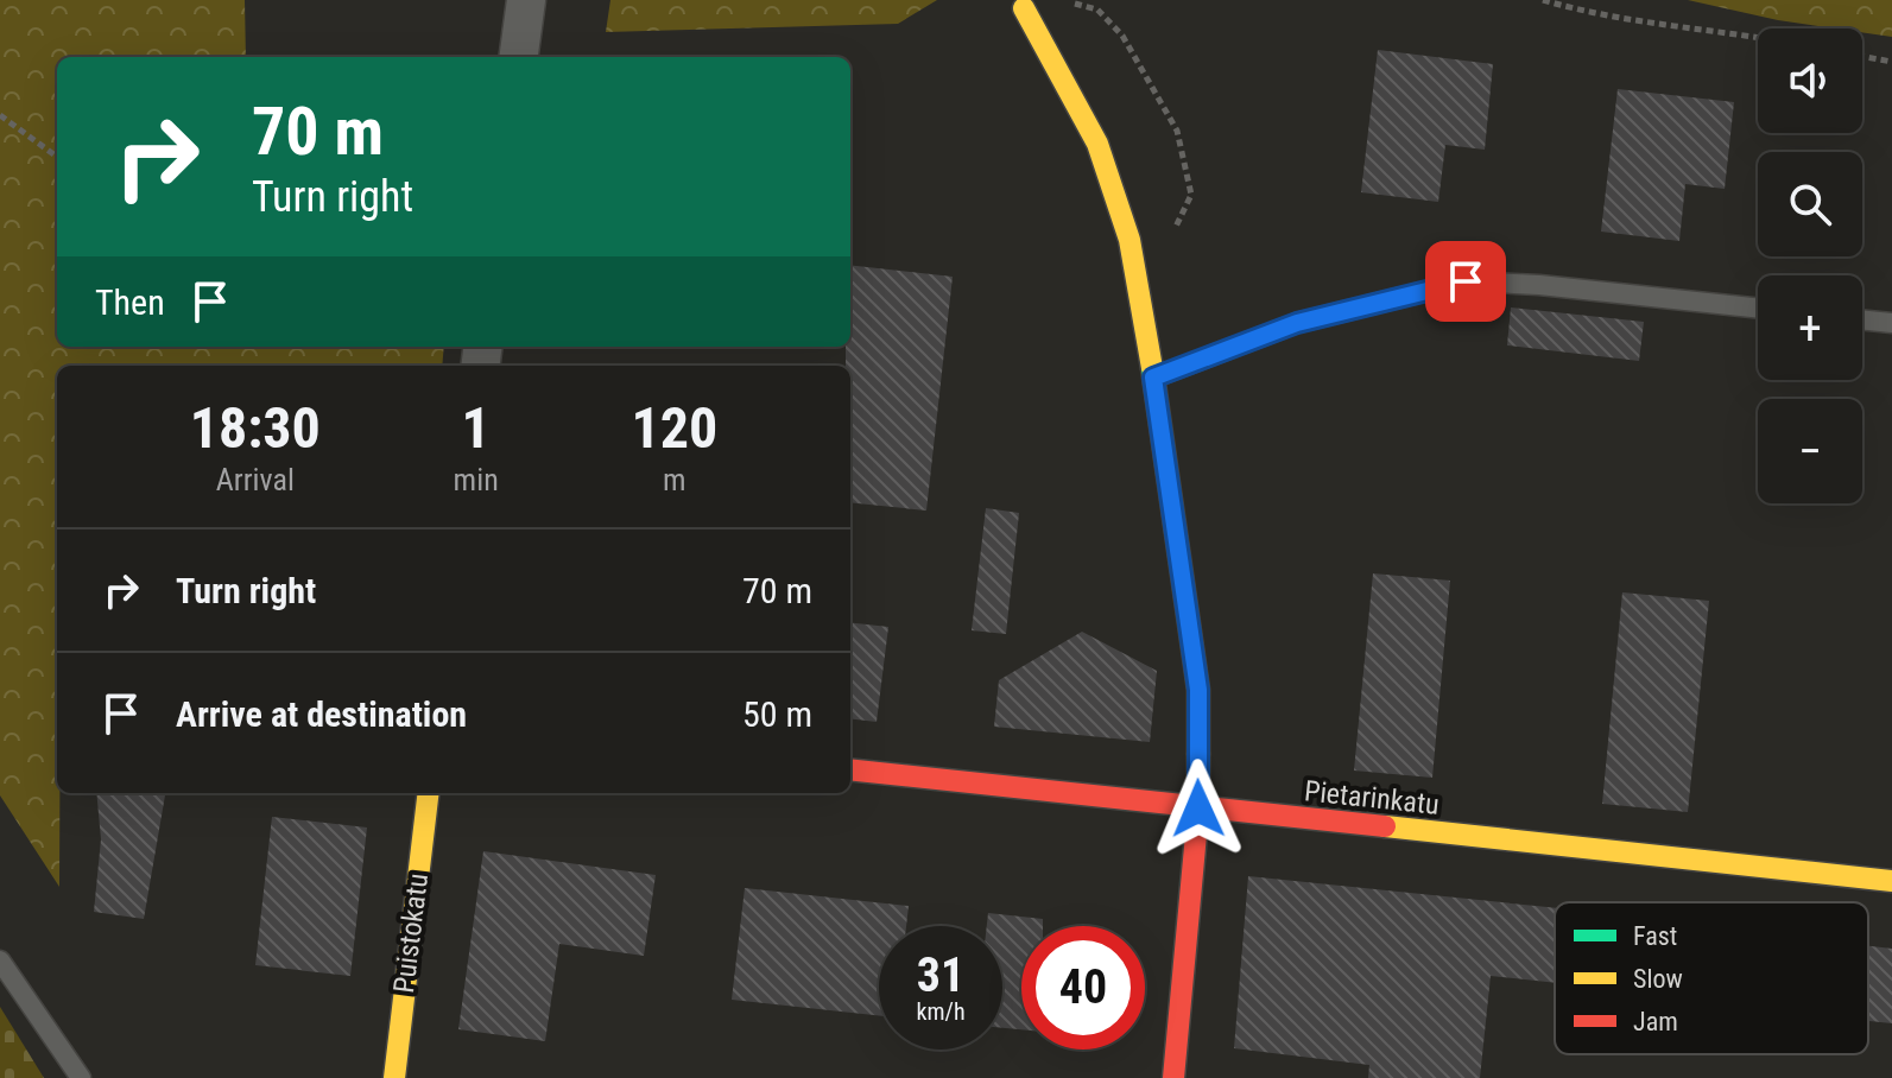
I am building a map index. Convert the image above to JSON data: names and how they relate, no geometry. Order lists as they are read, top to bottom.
{
  "streets": {
    "street": ["Pietarinkatu", "Puistokatu"]
  },
  "legend": ["Fast", "Slow", "Jam"],
  "page": {
    "map_buttons": ["+", "−"],
    "turn": ["70 m", "Turn right"],
    "then": "Then",
    "eta": [
      "18:30",
      "Arrival",
      "1",
      "min",
      "120",
      "m"
    ],
    "list": [
      {
        "name": "Turn right",
        "value": "70 m"
      },
      {
        "name": "Arrive at destination",
        "value": "50 m"
      }
    ],
    "speed": "31 km/h",
    "limit": "40"
  }
}
